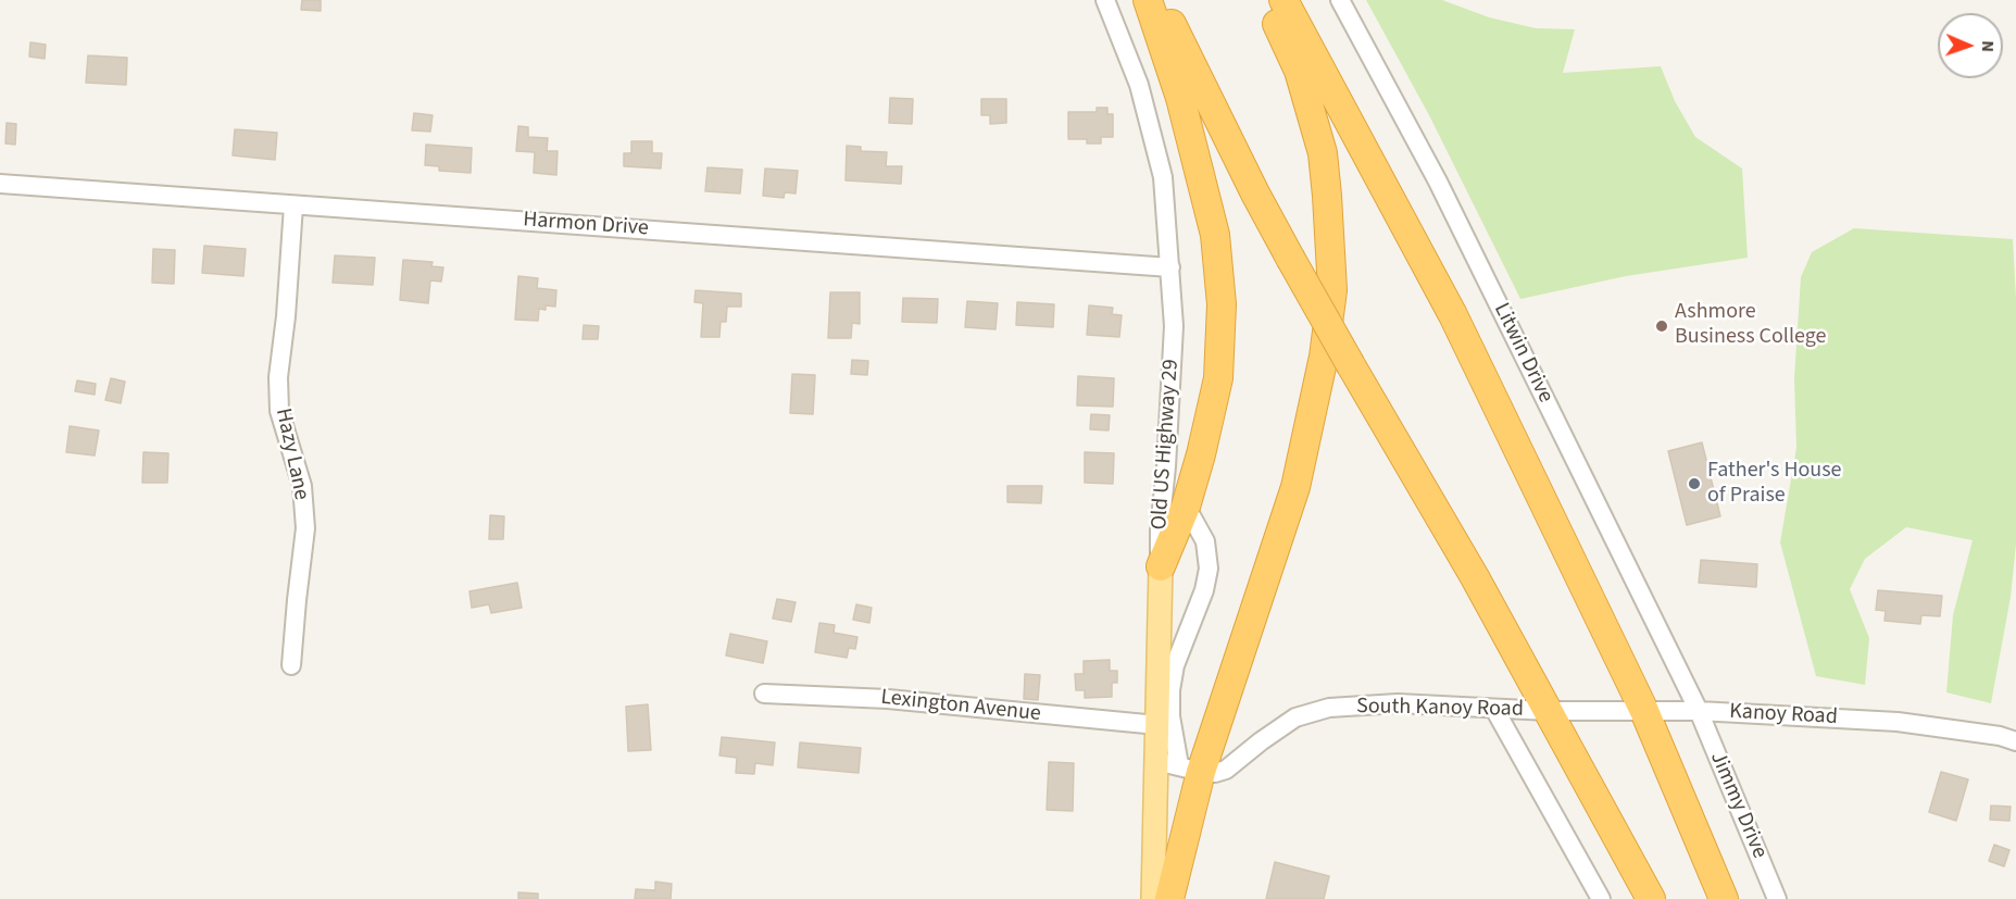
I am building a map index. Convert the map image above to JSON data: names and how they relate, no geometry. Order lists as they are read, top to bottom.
{
  "streets": {
    "main road": ["Old US Highway 29"],
    "street": [
      "Harmon Drive",
      "Litwin Drive",
      "Hazy Lane",
      "Lexington Avenue",
      "South Kanoy Road",
      "Kanoy Road",
      "Jimmy Drive"
    ]
  },
  "crossings": [
    ["Harmon Drive", "Old US Highway 29"],
    ["Harmon Drive", "Hazy Lane"],
    ["Litwin Drive", "Kanoy Road"],
    ["Litwin Drive", "Jimmy Drive"],
    ["Old US Highway 29", "Lexington Avenue"],
    ["Old US Highway 29", "South Kanoy Road"],
    ["South Kanoy Road", "Kanoy Road"],
    ["Kanoy Road", "Jimmy Drive"]
  ],
  "places": ["Ashmore Business College", "Father's House of Praise"],
  "north": "right"
}
